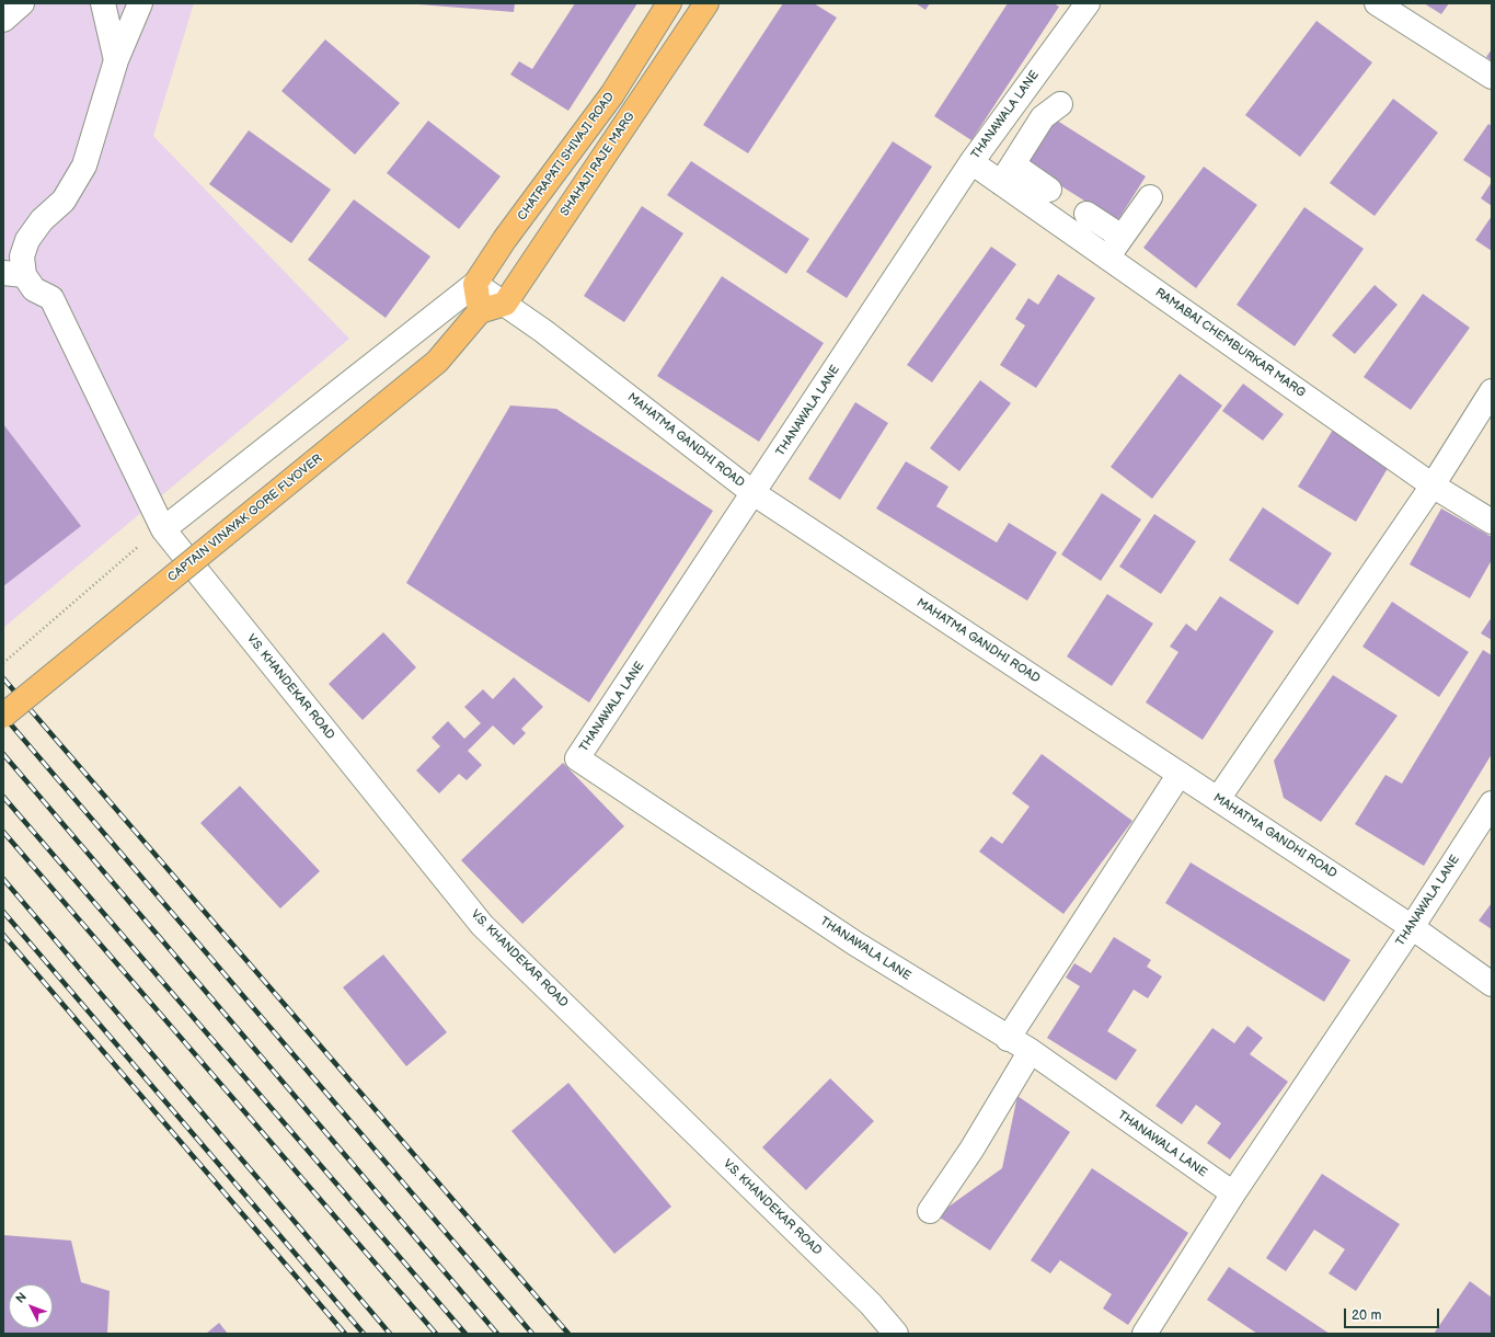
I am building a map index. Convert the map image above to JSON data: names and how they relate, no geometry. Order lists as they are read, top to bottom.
{
  "streets": {
    "main road": ["CHATRAPATI SHIVAJI ROAD", "SHAHAJI RAJE MARG", "CAPTAIN VINAYAK GORE FLYOVER"],
    "street": [
      "THANAWALA LANE",
      "RAMABAI CHEMBURKAR MARG",
      "MAHATMA GANDHI ROAD",
      "V.S. KHANDEKAR ROAD"
    ]
  },
  "crossings": [
    ["THANAWALA LANE", "RAMABAI CHEMBURKAR MARG"],
    ["THANAWALA LANE", "MAHATMA GANDHI ROAD"],
    ["CHATRAPATI SHIVAJI ROAD", "MAHATMA GANDHI ROAD"],
    ["SHAHAJI RAJE MARG", "MAHATMA GANDHI ROAD"]
  ],
  "scale_bar": "20 m",
  "north": "top left"
}
